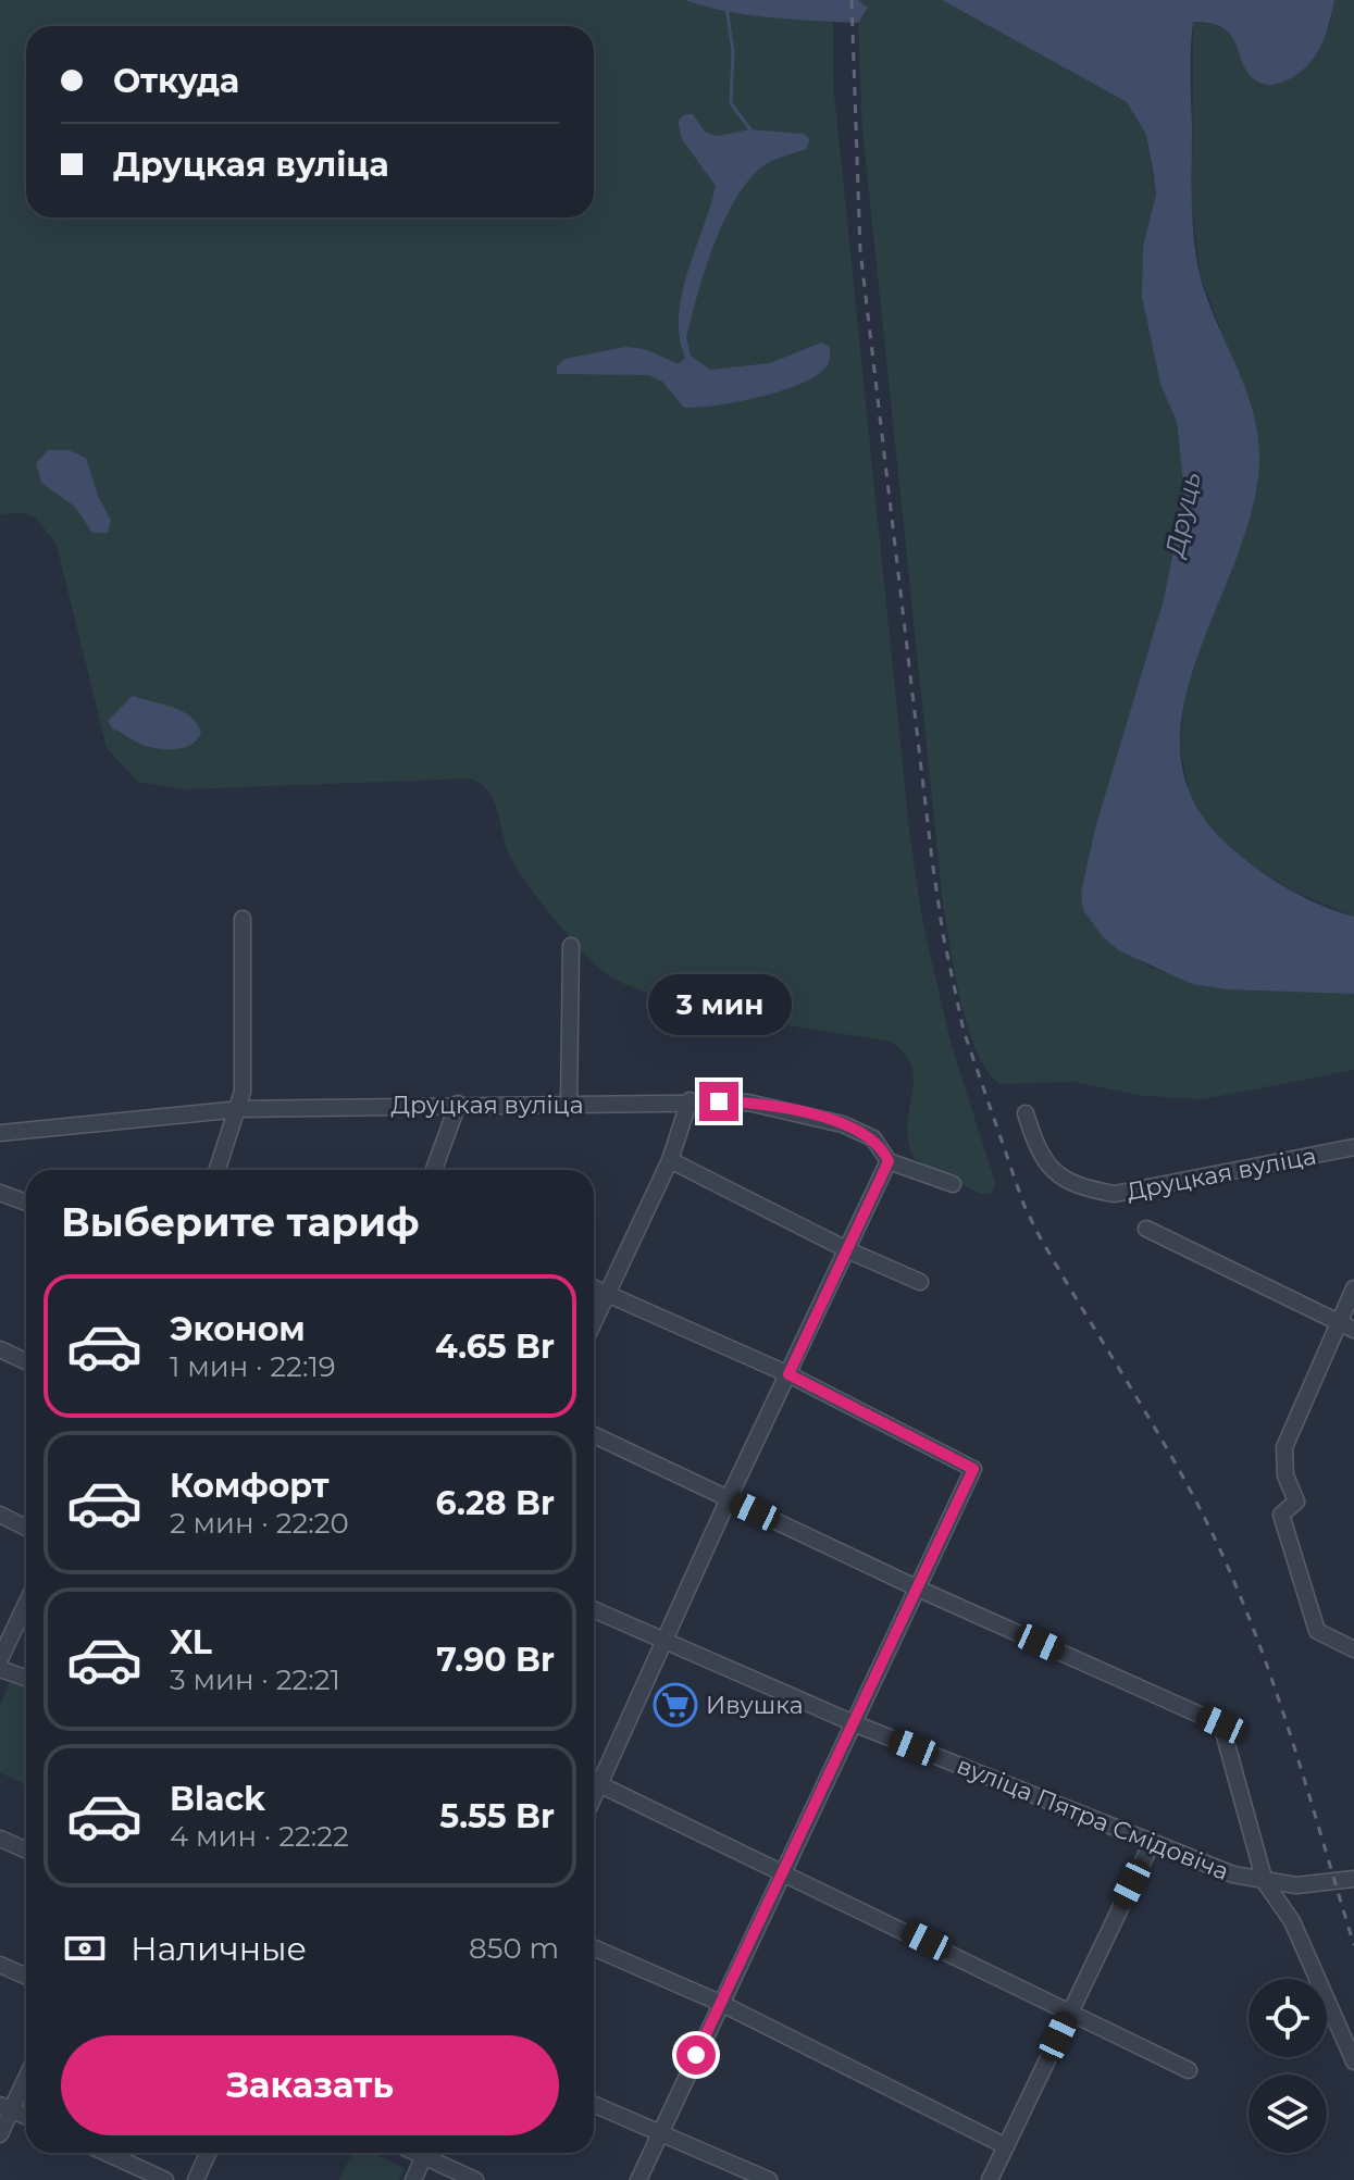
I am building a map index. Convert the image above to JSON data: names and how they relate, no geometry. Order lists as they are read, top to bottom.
{
  "streets": {
    "street": ["Друцкая вуліца", "вуліца Пятра Смідовіча"]
  },
  "water": ["Друць"],
  "places": {
    "supermarket": ["Ивушка"]
  },
  "page": {
    "banner": ["Откуда", "Друцкая вуліца"],
    "bubble": "3 мин",
    "heading": "Выберите тариф",
    "list": [
      {
        "name": "Эконом",
        "note": "1 мин · 22:19",
        "value": "4.65 Br"
      },
      {
        "name": "Комфорт",
        "note": "2 мин · 22:20",
        "value": "6.28 Br"
      },
      {
        "name": "XL",
        "note": "3 мин · 22:21",
        "value": "7.90 Br"
      },
      {
        "name": "Black",
        "note": "4 мин · 22:22",
        "value": "5.55 Br"
      }
    ],
    "pay": ["Наличные", "850 m"],
    "buttons": "Заказать"
  }
}
